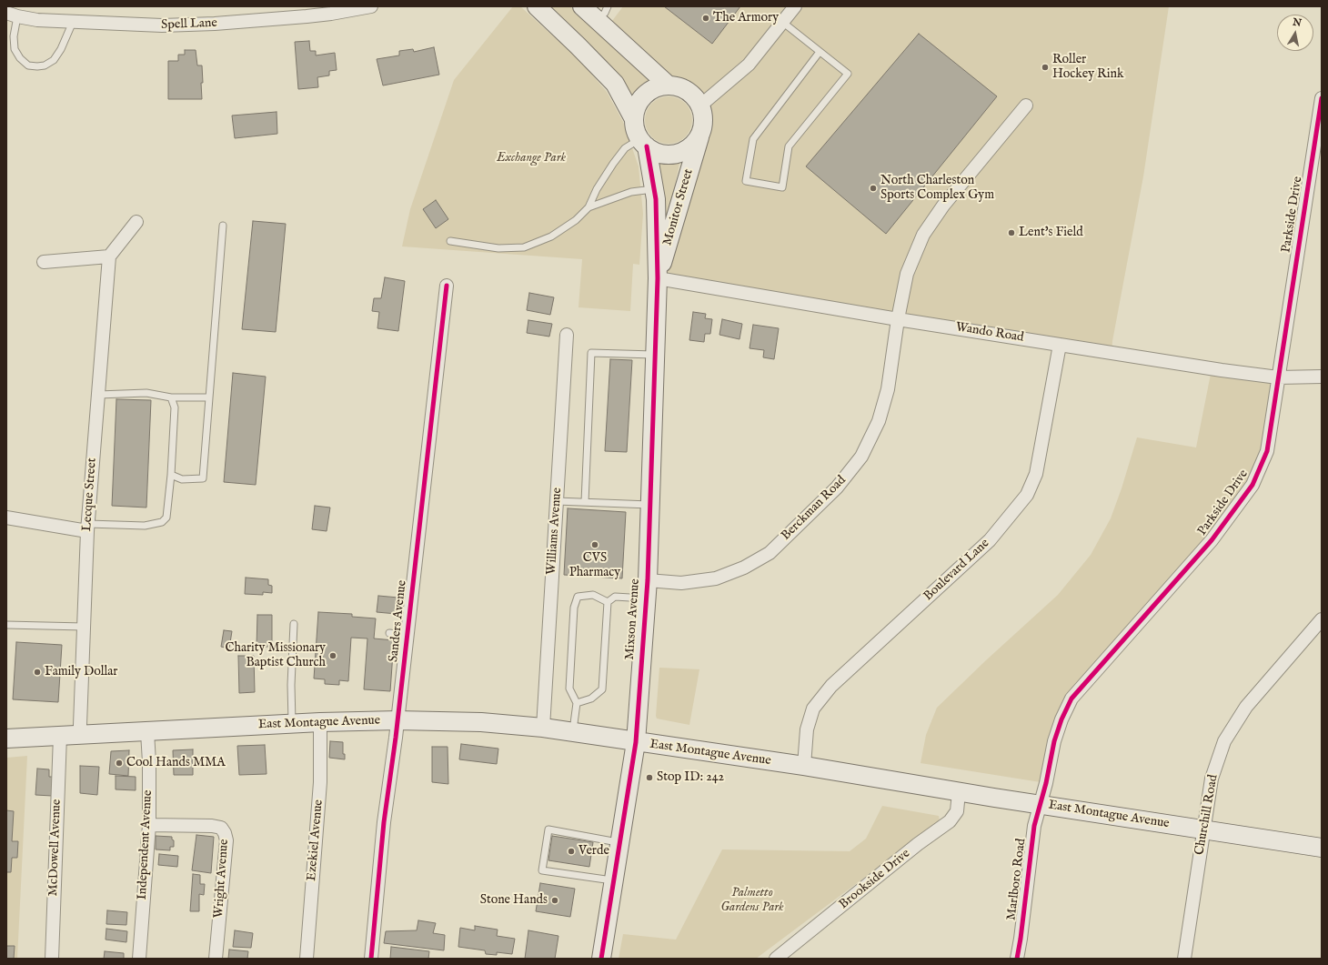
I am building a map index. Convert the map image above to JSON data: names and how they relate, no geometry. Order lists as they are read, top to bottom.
{
  "streets": {
    "street": [
      "Spell Lane",
      "Monitor Street",
      "Parkside Drive",
      "Wando Road",
      "Lecque Street",
      "Berckman Road",
      "Williams Avenue",
      "Boulevard Lane",
      "Mixson Avenue",
      "Sanders Avenue",
      "East Montague Avenue",
      "Churchill Road",
      "Ezekiel Avenue",
      "Independent Avenue",
      "McDowell Avenue",
      "Wright Avenue",
      "Brookside Drive",
      "Marlboro Road"
    ]
  },
  "crossings": [
    ["Monitor Street", "Wando Road"],
    ["Monitor Street", "Mixson Avenue"],
    ["Parkside Drive", "Wando Road"],
    ["Parkside Drive", "East Montague Avenue"],
    ["Parkside Drive", "Marlboro Road"],
    ["Wando Road", "Berckman Road"],
    ["Wando Road", "Boulevard Lane"],
    ["Wando Road", "Mixson Avenue"],
    ["Lecque Street", "East Montague Avenue"],
    ["Berckman Road", "Mixson Avenue"],
    ["Williams Avenue", "East Montague Avenue"],
    ["Boulevard Lane", "East Montague Avenue"],
    ["Mixson Avenue", "East Montague Avenue"],
    ["Sanders Avenue", "East Montague Avenue"],
    ["East Montague Avenue", "Churchill Road"],
    ["East Montague Avenue", "Ezekiel Avenue"],
    ["East Montague Avenue", "Independent Avenue"],
    ["East Montague Avenue", "McDowell Avenue"],
    ["East Montague Avenue", "Brookside Drive"],
    ["East Montague Avenue", "Marlboro Road"],
    ["Independent Avenue", "Wright Avenue"]
  ],
  "parks": ["Exchange Park", "Palmetto Gardens Park"],
  "places": [
    "The Armory",
    "Roller Hockey Rink",
    "North Charleston Sports Complex Gym",
    "Lent's Field",
    "CVS Pharmacy",
    "Charity Missionary Baptist Church",
    "Family Dollar",
    "Cool Hands MMA",
    "Stop ID: 242",
    "Verde",
    "Stone Hands"
  ],
  "north": "top"
}
